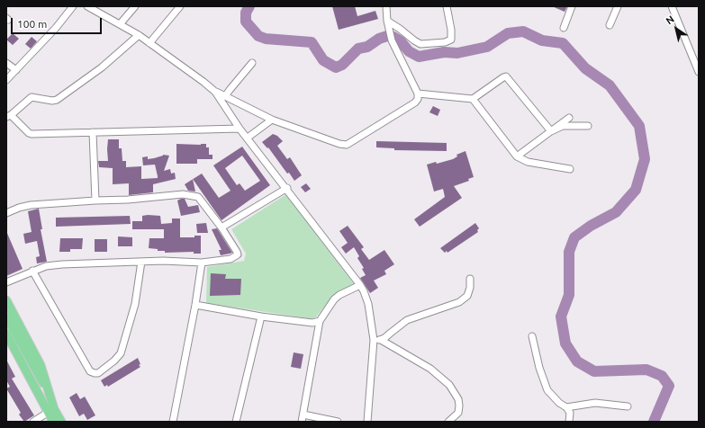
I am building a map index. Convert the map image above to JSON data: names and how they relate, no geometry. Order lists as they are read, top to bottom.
{
  "scale_bar": "100 m",
  "north": "top left"
}
